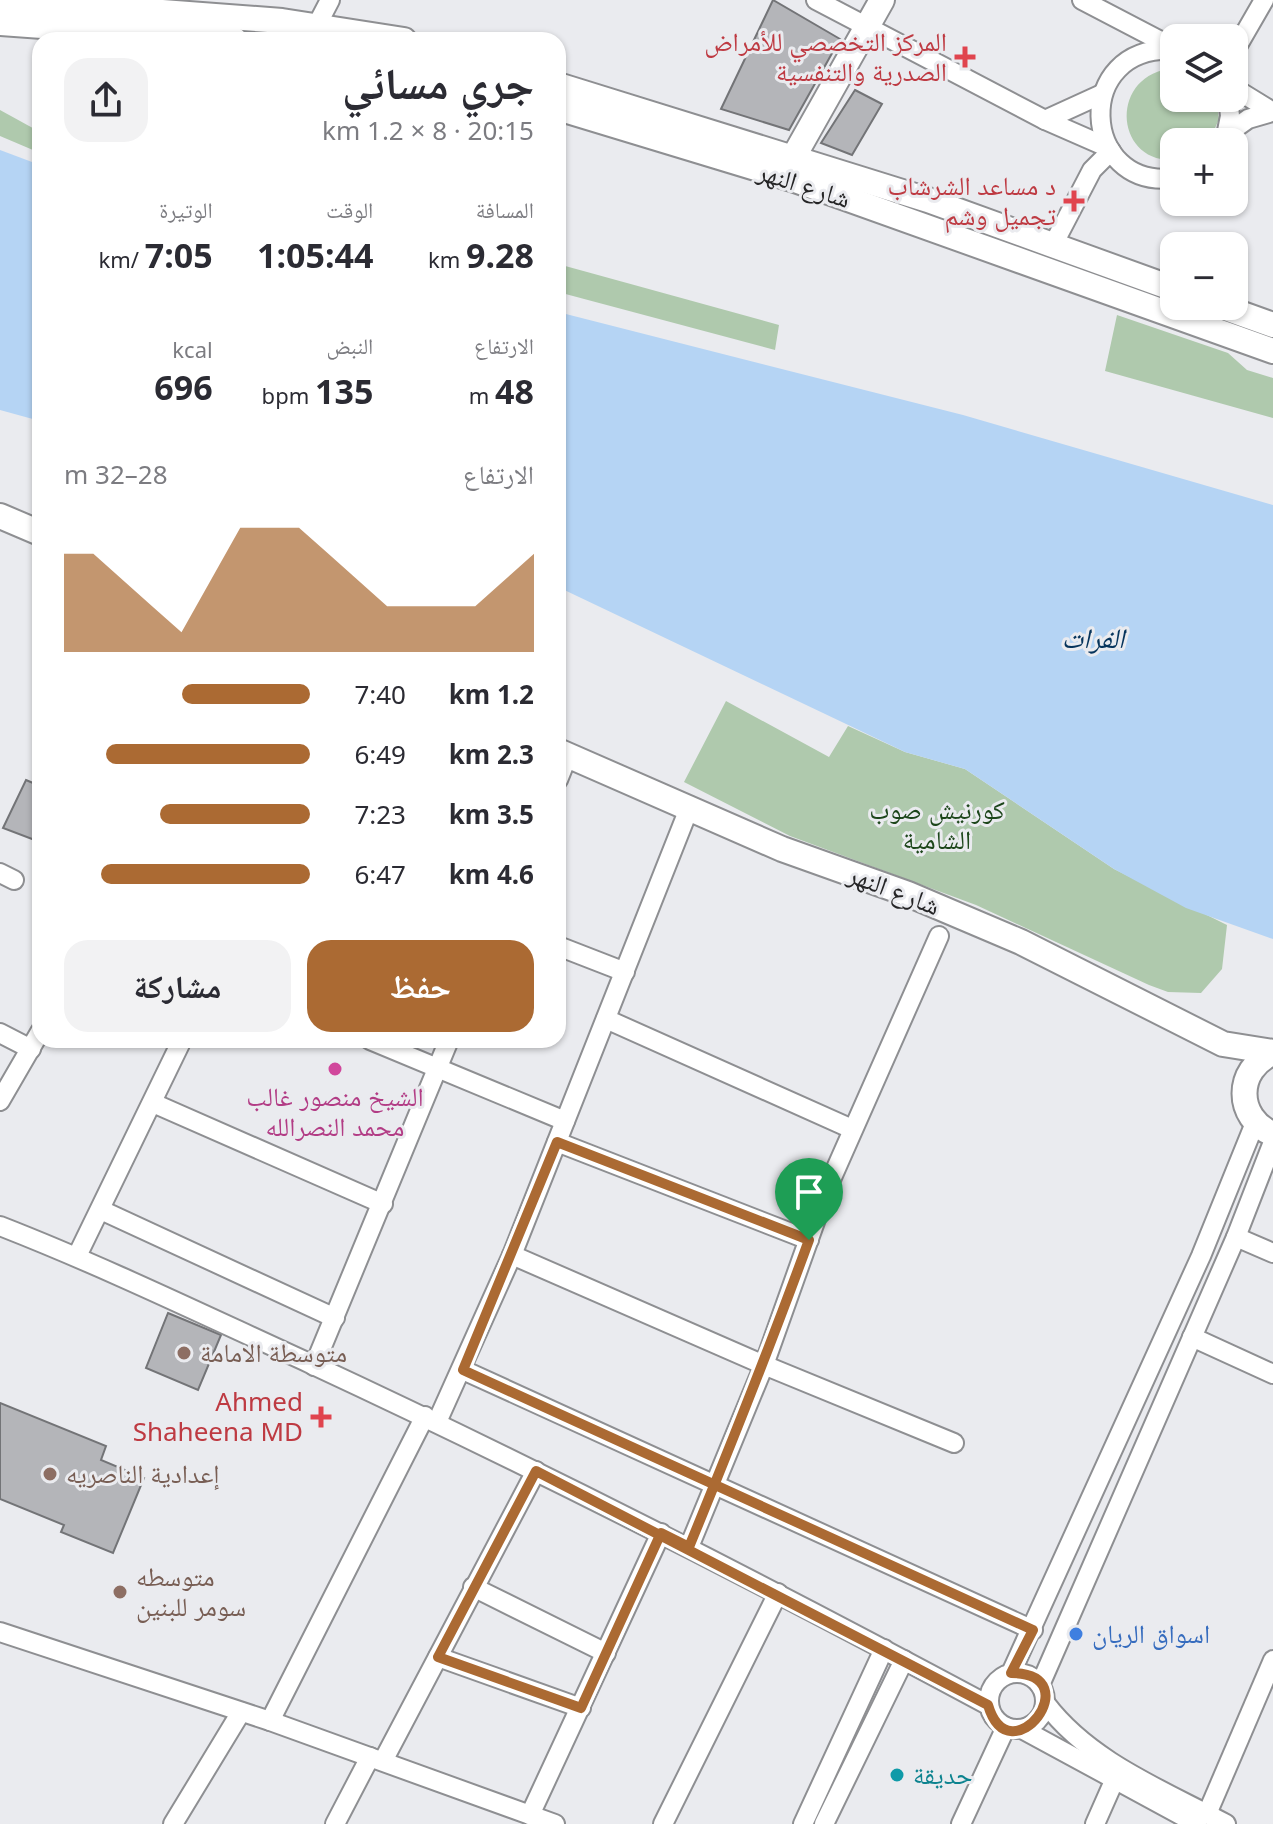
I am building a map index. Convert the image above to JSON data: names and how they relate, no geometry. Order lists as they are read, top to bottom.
{
  "streets": {
    "main road": ["شارع النهر"]
  },
  "water": ["الفرات"],
  "parks": ["كورنيش صوب الشامية"],
  "places": {
    "health": ["المركز التخصصي للأمراض الصدرية والتنفسية", "د مساعد الشرشاب تجميل وشم", "Ahmed Shaheena MD"],
    "other": [
      "الشيخ منصور غالب محمد النصرالله",
      "متوسطة الامامة",
      "إعدادية الناصريه",
      "متوسطه سومر للبنين",
      "اسواق الريان",
      "حديقة"
    ]
  },
  "page": {
    "map_buttons": ["+", "−"],
    "heading": ["جري مسائي", "20:15 · 8 × 1.2 km"],
    "stats": [
      ["المسافة", "9.28 km"],
      ["الوقت", "1:05:44"],
      ["الوتيرة", "7:05 /km"],
      ["الارتفاع", "48 m"],
      ["النبض", "135 bpm"],
      ["kcal", "696"]
    ],
    "chart": ["الارتفاع", "28–32 m"],
    "list": [
      {
        "name": "1.2 km",
        "note": "7:40"
      },
      {
        "name": "2.3 km",
        "note": "6:49"
      },
      {
        "name": "3.5 km",
        "note": "7:23"
      },
      {
        "name": "4.6 km",
        "note": "6:47"
      }
    ],
    "buttons": ["حفظ", "مشاركة"]
  }
}
